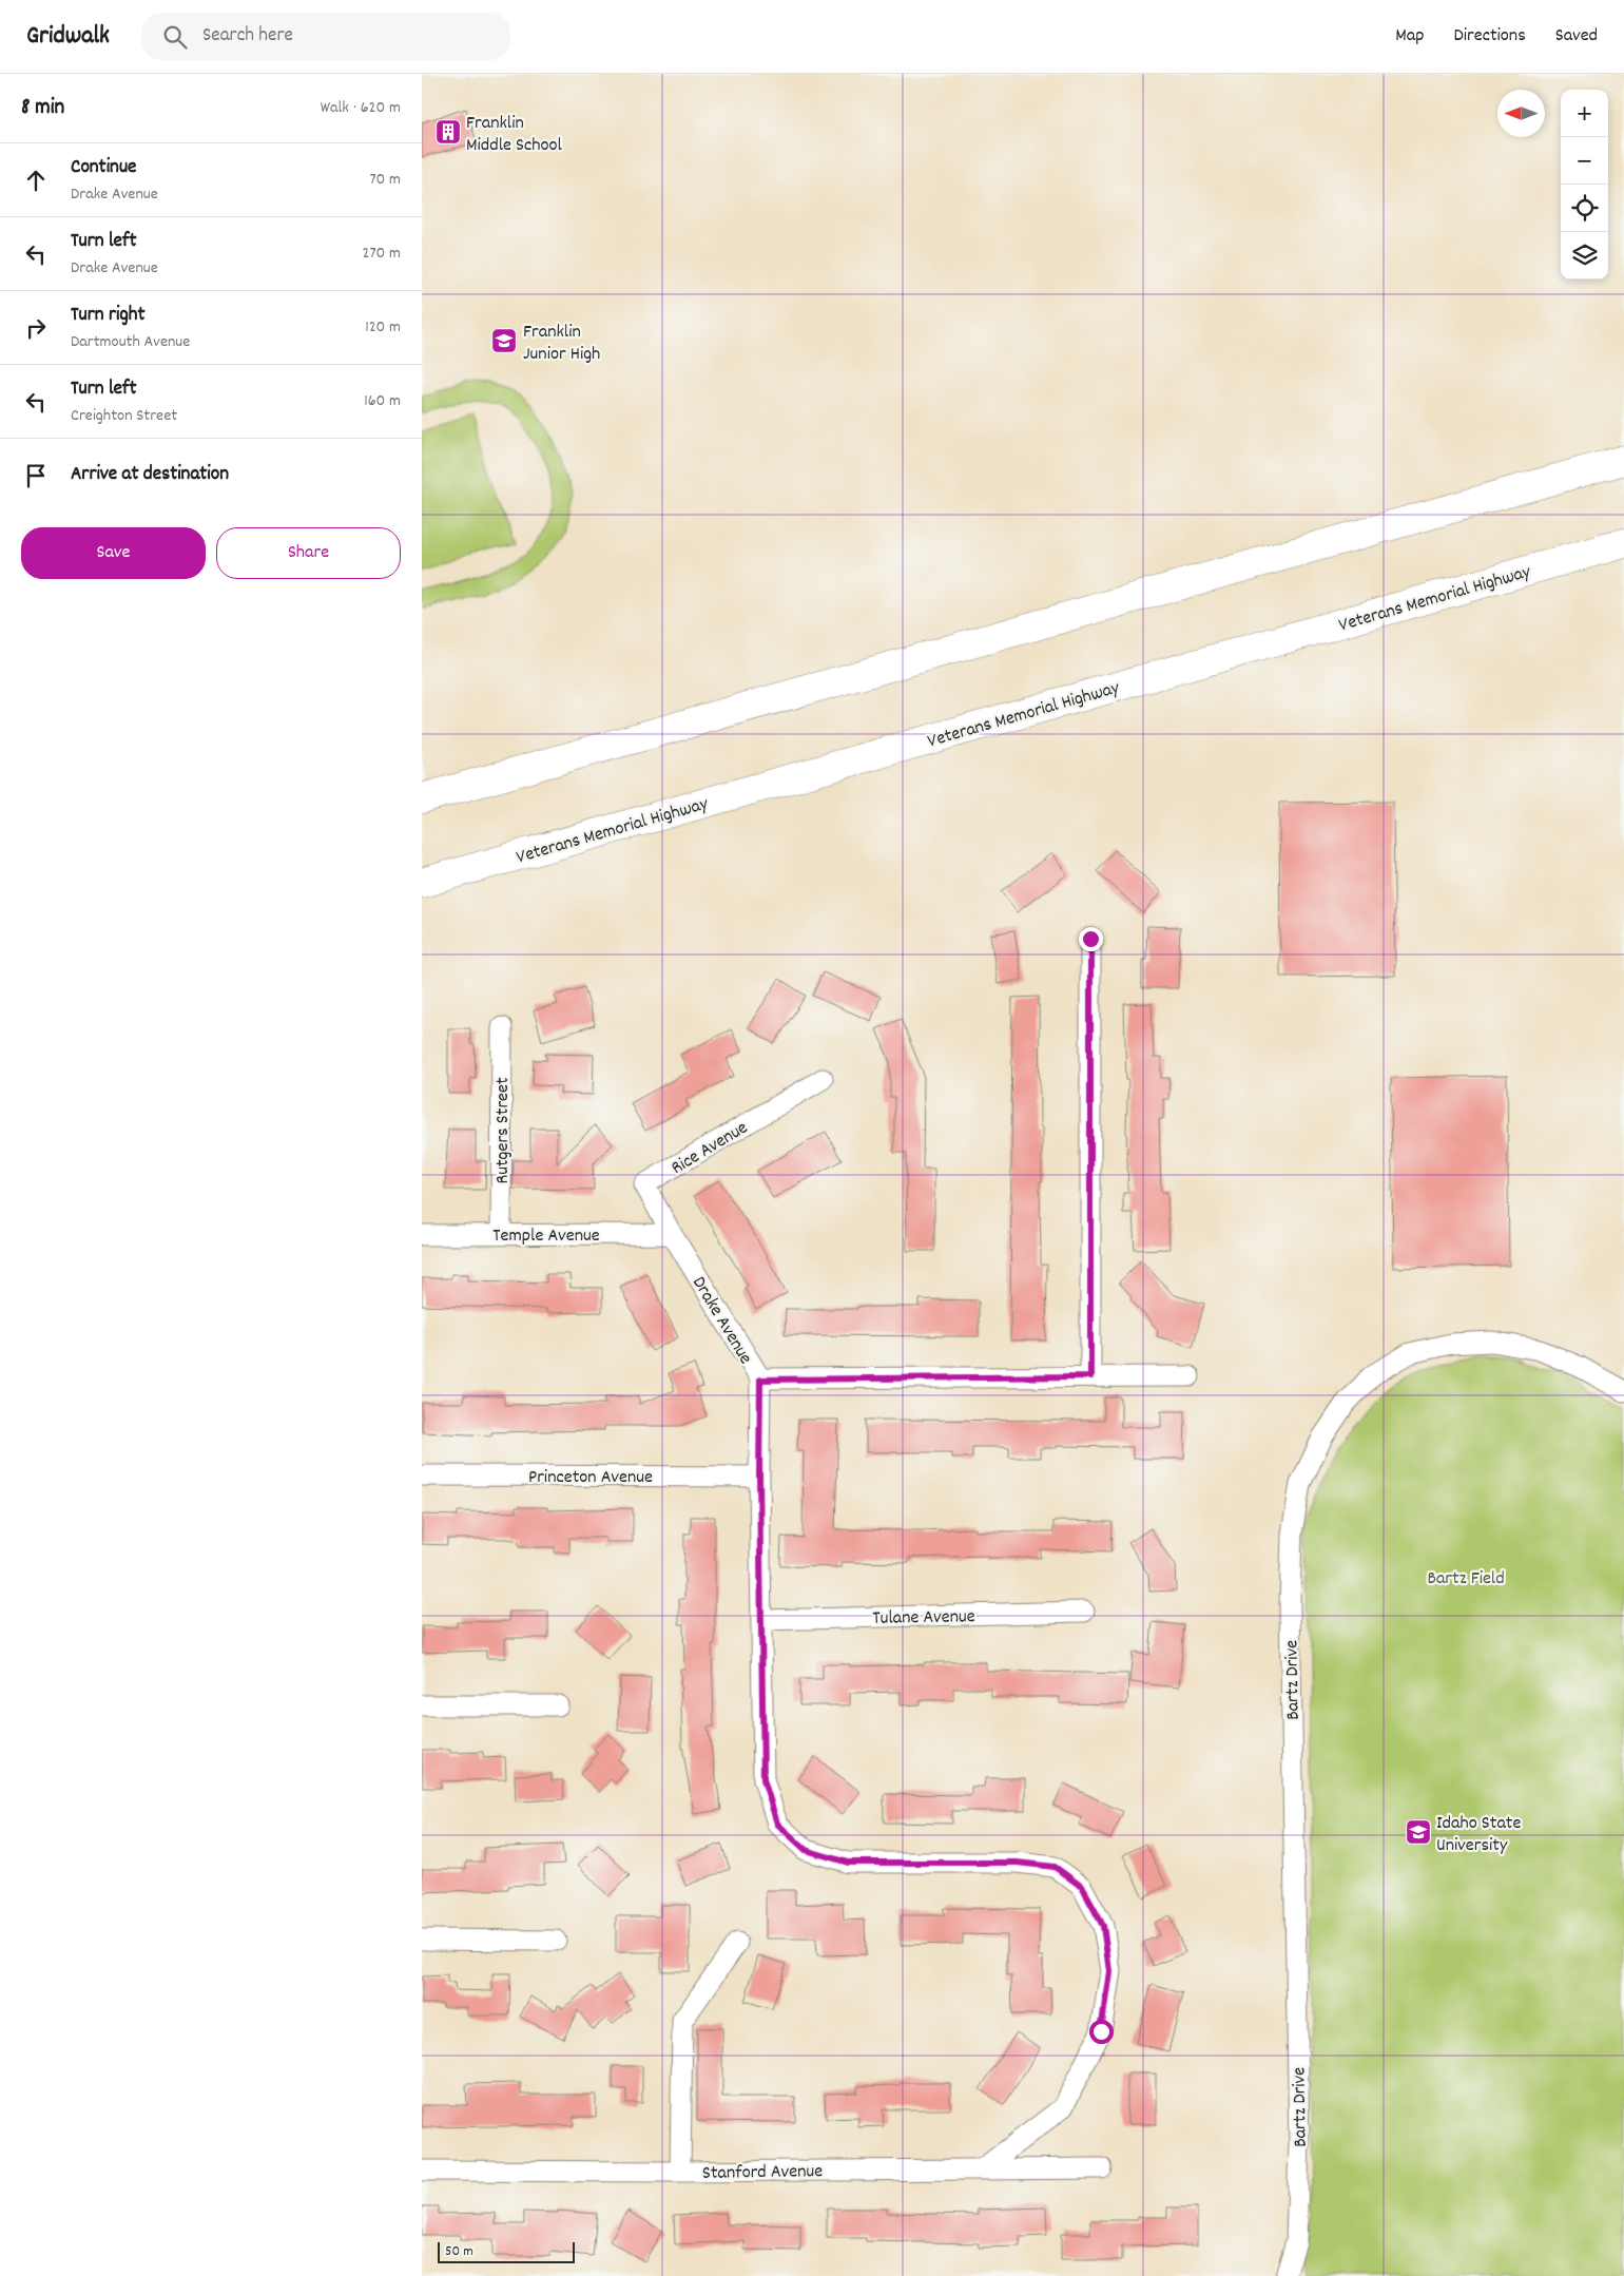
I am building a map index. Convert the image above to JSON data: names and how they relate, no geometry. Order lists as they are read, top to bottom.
{
  "streets": {
    "highway": ["Veterans Memorial Highway"],
    "street": [
      "Rutgers Street",
      "Rice Avenue",
      "Temple Avenue",
      "Drake Avenue",
      "Princeton Avenue",
      "Tulane Avenue",
      "Bartz Drive",
      "Stanford Avenue"
    ]
  },
  "crossings": [
    ["Rutgers Street", "Temple Avenue"],
    ["Rice Avenue", "Temple Avenue"],
    ["Rice Avenue", "Drake Avenue"],
    ["Temple Avenue", "Drake Avenue"],
    ["Drake Avenue", "Princeton Avenue"],
    ["Drake Avenue", "Tulane Avenue"],
    ["Drake Avenue", "Stanford Avenue"]
  ],
  "parks": ["Bartz Field"],
  "places": {
    "building": ["Franklin Middle School"],
    "school or university": ["Franklin Junior High", "Idaho State University"]
  },
  "scale_bar": "50 m",
  "north": "left",
  "page": {
    "header": "Gridwalk",
    "search": "Search here",
    "nav": ["Map", "Directions", "Saved"],
    "heading": ["8 min", "Walk · 620 m"],
    "map_buttons": ["+", "−"],
    "list": [
      ["Continue", "Drake Avenue", "70 m"],
      ["Turn left", "Drake Avenue", "270 m"],
      ["Turn right", "Dartmouth Avenue", "120 m"],
      ["Turn left", "Creighton Street", "160 m"],
      "Arrive at destination"
    ],
    "buttons": ["Save", "Share"],
    "scale": "50 m"
  }
}
